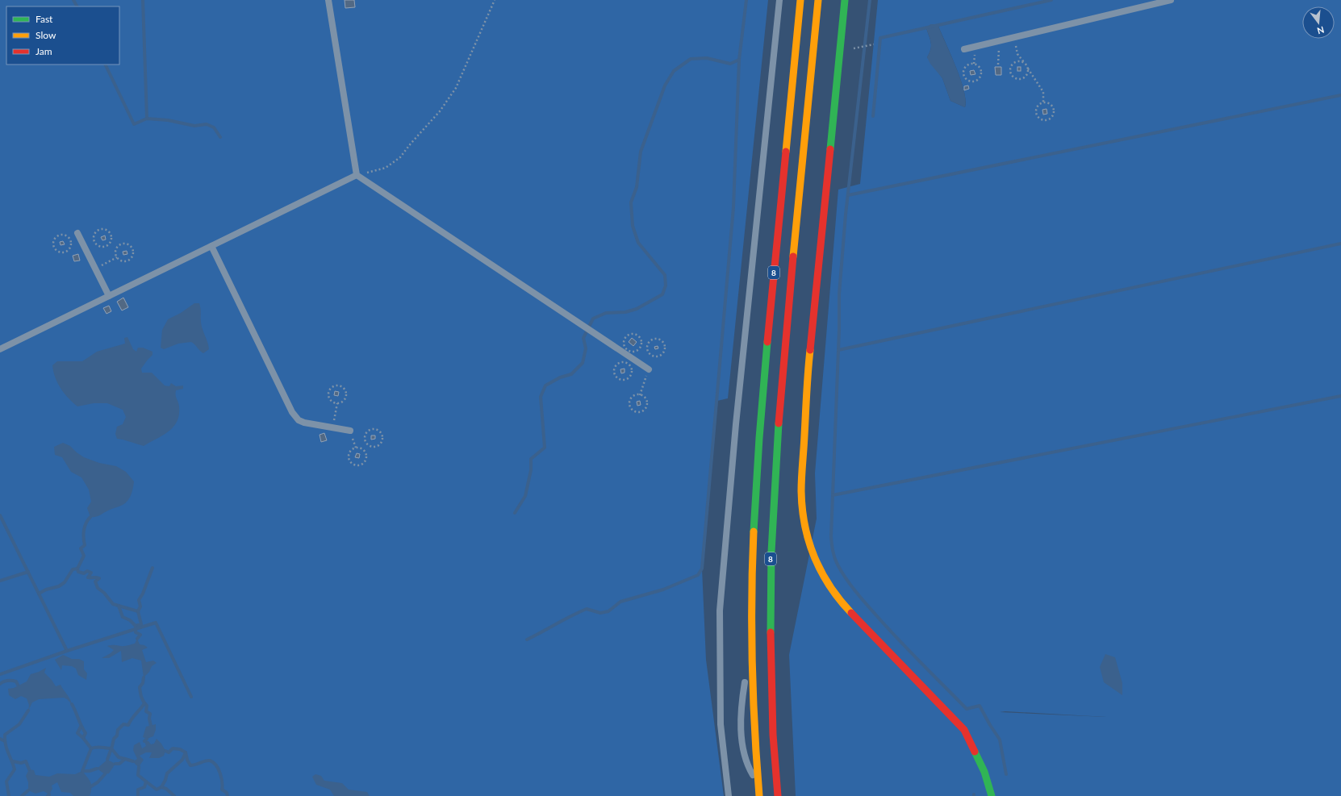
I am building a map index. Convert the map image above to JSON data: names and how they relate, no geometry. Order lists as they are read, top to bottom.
{
  "streets": {
    "main road": ["8"]
  },
  "legend": ["Fast", "Slow", "Jam"],
  "north": "bottom"
}
